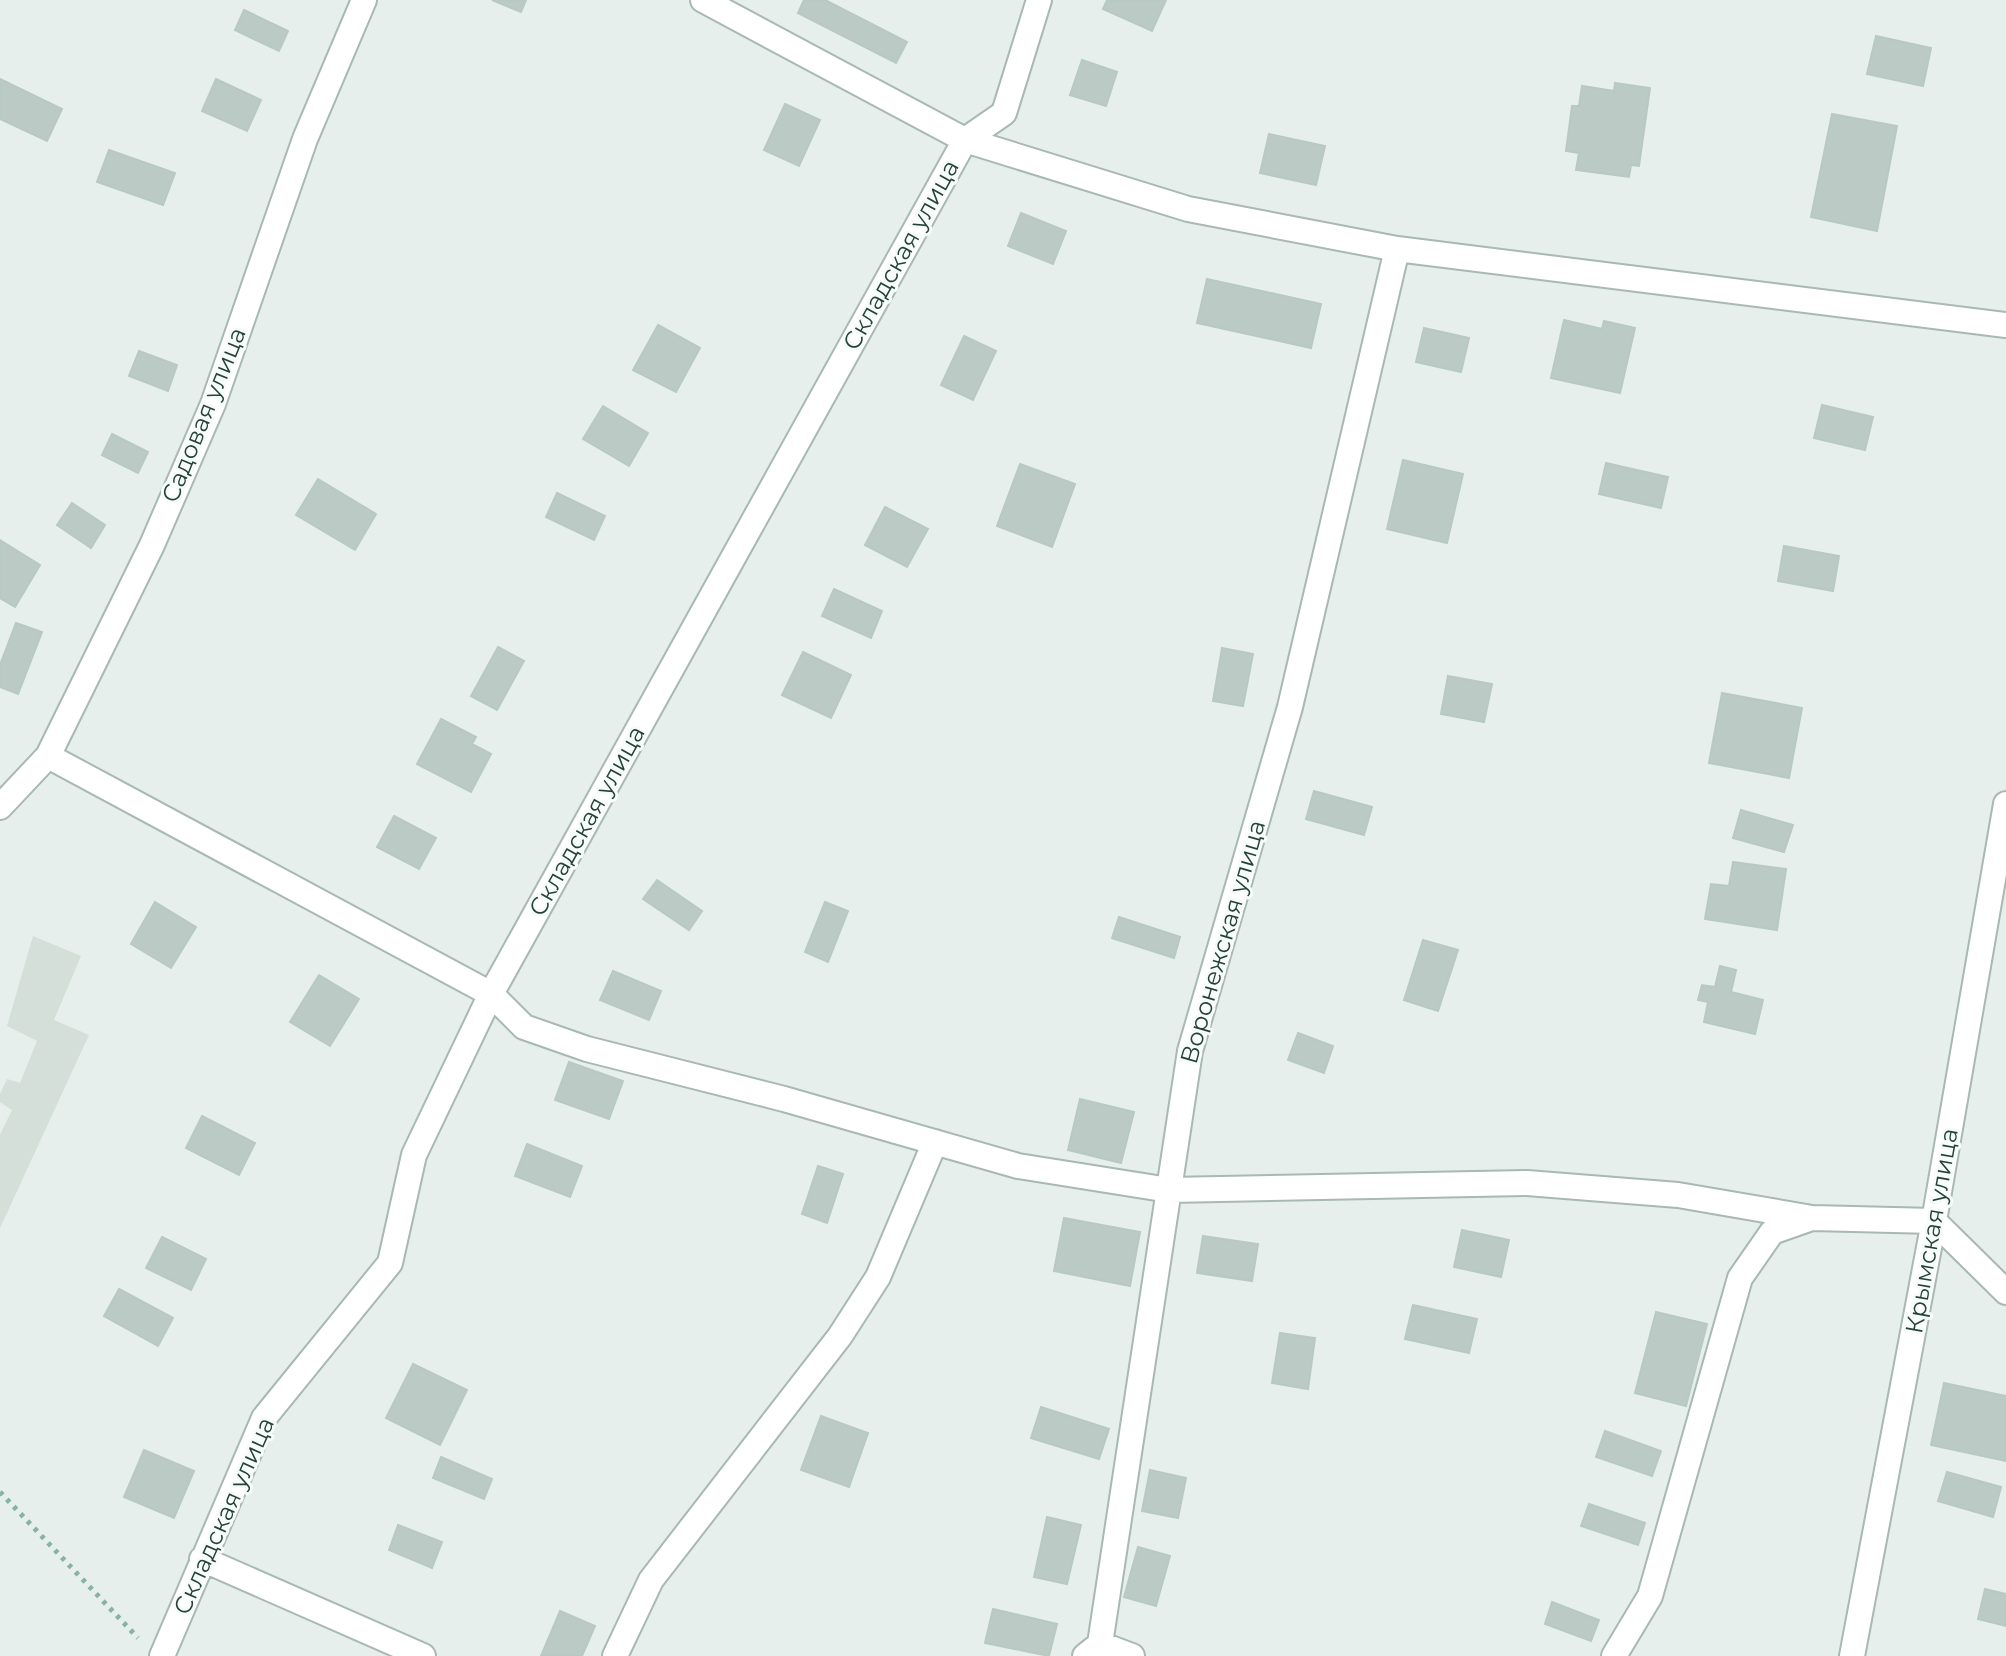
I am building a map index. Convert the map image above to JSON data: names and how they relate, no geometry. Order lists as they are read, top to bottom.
{
  "streets": {
    "street": [
      "Складская улица",
      "Садовая улица",
      "Воронежская улица",
      "Крымская улица"
    ]
  }
}
